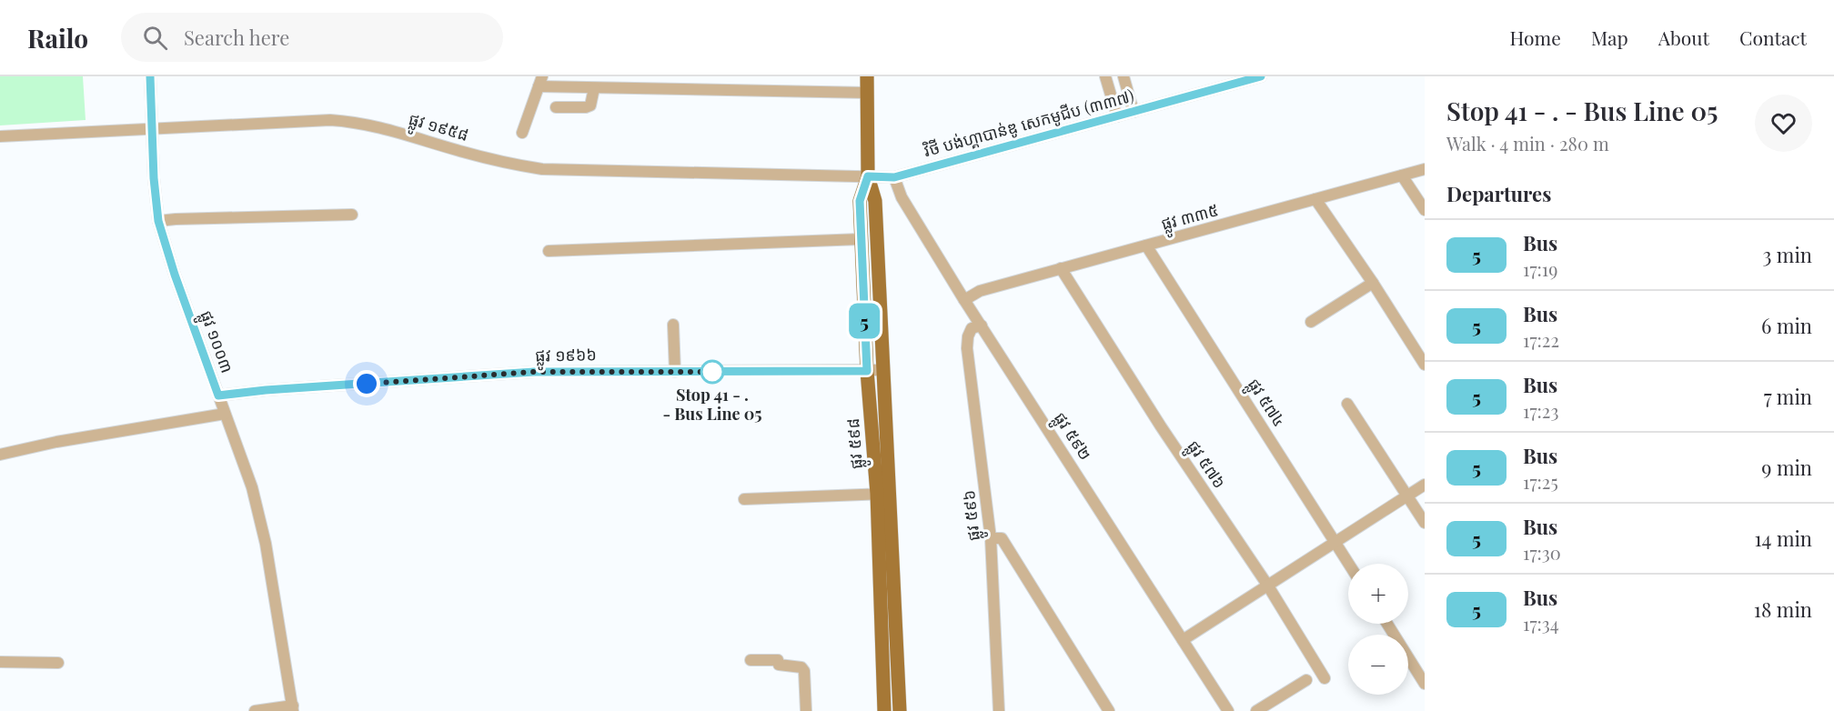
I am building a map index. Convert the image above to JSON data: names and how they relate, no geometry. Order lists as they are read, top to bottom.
{
  "streets": {
    "main road": ["ផ្លូវ ៥៩៨"],
    "street": [
      "វិថី បង់ហ្គាបាន់ឌូ សេកមូជីប (៣៣៧)",
      "ផ្លូវ ១៩៥៨",
      "ផ្លូវ ៣៣៥",
      "ផ្លូវ ១០០៣",
      "ផ្លូវ ១៩៦៦",
      "ផ្លូវ ៥៧៤",
      "ផ្លូវ ៥៩២",
      "ផ្លូវ ៥៧៦",
      "ផ្លូវ ៥៩៦"
    ]
  },
  "crossings": [
    ["វិថី បង់ហ្គាបាន់ឌូ សេកមូជីប (៣៣៧)", "ផ្លូវ ១៩៥៨"],
    ["វិថី បង់ហ្គាបាន់ឌូ សេកមូជីប (៣៣៧)", "ផ្លូវ ៥៩២"],
    ["វិថី បង់ហ្គាបាន់ឌូ សេកមូជីប (៣៣៧)", "ផ្លូវ ៥៩៨"],
    ["ផ្លូវ ១៩៥៨", "ផ្លូវ ១០០៣"],
    ["ផ្លូវ ១៩៥៨", "ផ្លូវ ៥៩៨"],
    ["ផ្លូវ ៣៣៥", "ផ្លូវ ៥៧៤"],
    ["ផ្លូវ ៣៣៥", "ផ្លូវ ៥៩២"],
    ["ផ្លូវ ៣៣៥", "ផ្លូវ ៥៧៦"],
    ["ផ្លូវ ១០០៣", "ផ្លូវ ១៩៦៦"],
    ["ផ្លូវ ១៩៦៦", "ផ្លូវ ៥៩៨"],
    ["ផ្លូវ ៥៩២", "ផ្លូវ ៥៩៦"]
  ],
  "places": ["Stop 41 - . - Bus Line 05"],
  "lines": ["bus line 5"],
  "page": {
    "header": "Railo",
    "search": "Search here",
    "nav": [
      "Home",
      "Map",
      "About",
      "Contact"
    ],
    "on_map": "5",
    "heading": [
      ["Stop 41 - . - Bus Line 05", "Walk · 4 min · 280 m"],
      "Departures"
    ],
    "list": [
      {
        "mark": "5",
        "name": "Bus",
        "note": "17:19",
        "value": "3 min"
      },
      {
        "mark": "5",
        "name": "Bus",
        "note": "17:22",
        "value": "6 min"
      },
      {
        "mark": "5",
        "name": "Bus",
        "note": "17:23",
        "value": "7 min"
      },
      {
        "mark": "5",
        "name": "Bus",
        "note": "17:25",
        "value": "9 min"
      },
      {
        "mark": "5",
        "name": "Bus",
        "note": "17:30",
        "value": "14 min"
      },
      {
        "mark": "5",
        "name": "Bus",
        "note": "17:34",
        "value": "18 min"
      }
    ],
    "map_buttons": ["+", "−"]
  }
}
